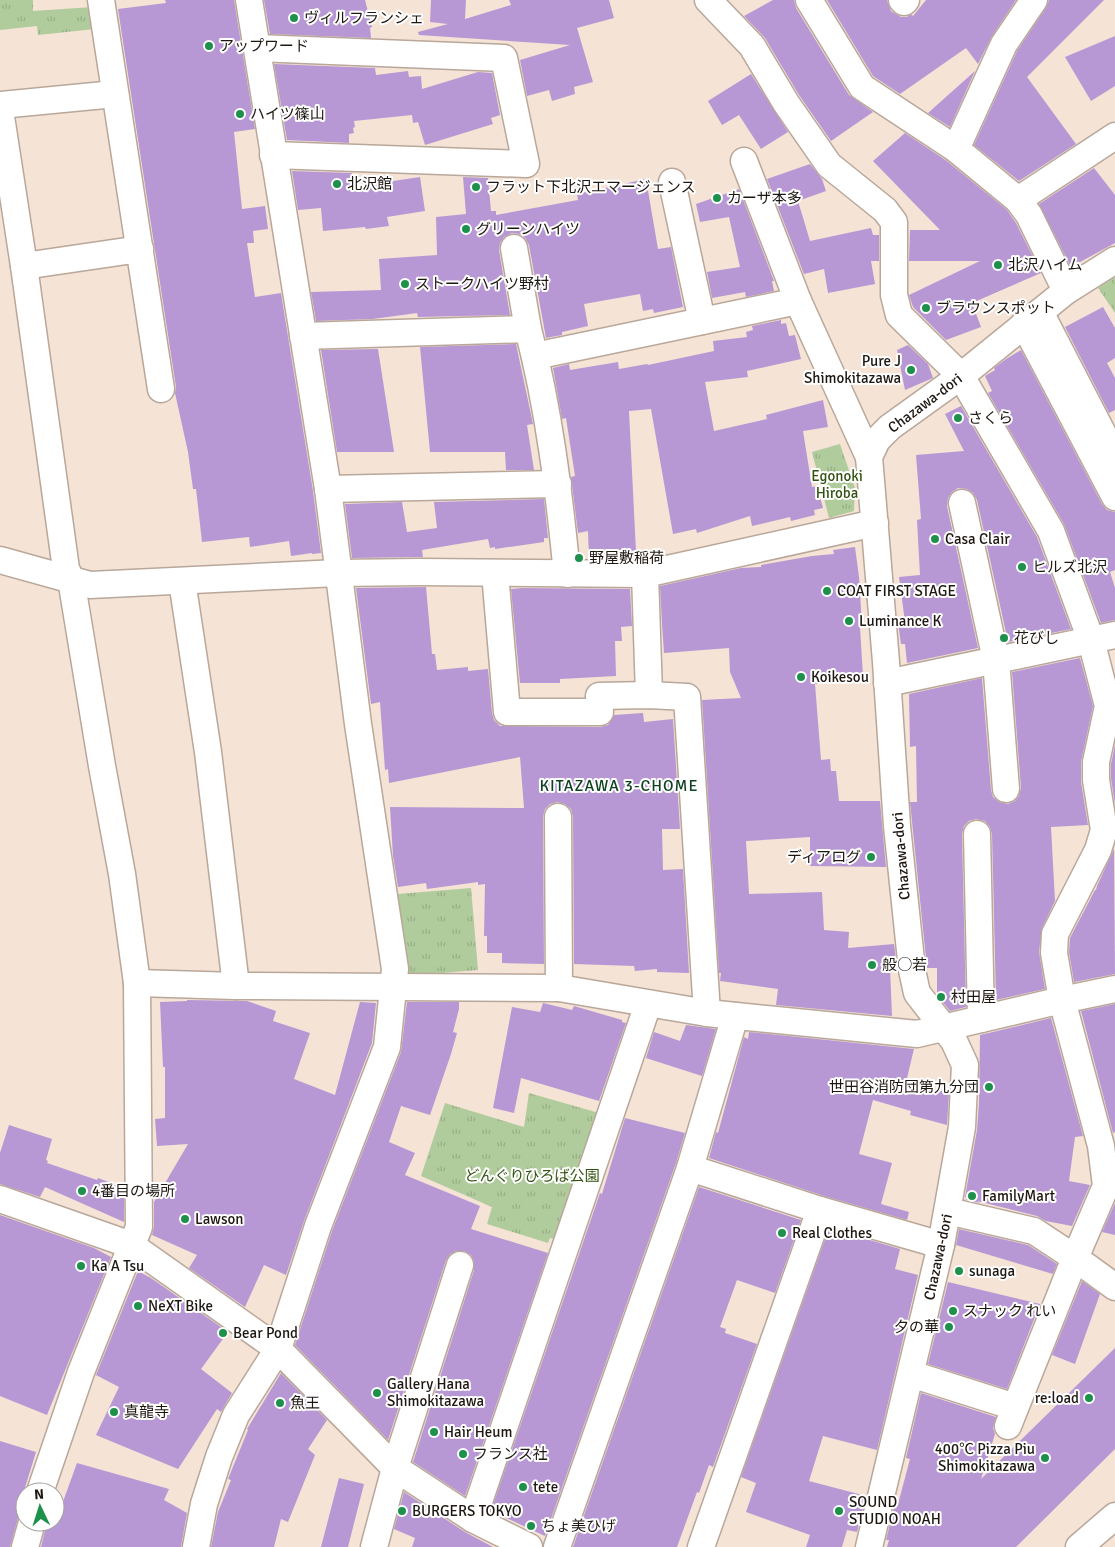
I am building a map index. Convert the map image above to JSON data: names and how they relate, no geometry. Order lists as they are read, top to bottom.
{
  "streets": {
    "street": ["Chazawa-dori"]
  },
  "districts": ["KITAZAWA 3-CHOME"],
  "parks": ["Egonoki Hiroba", "どんぐりひろば公園"],
  "places": [
    "ヴィルフランシェ",
    "アップワード",
    "ハイツ篠山",
    "北沢館",
    "フラット下北沢エマージェンス",
    "カーザ本多",
    "グリーンハイツ",
    "北沢ハイム",
    "ストークハイツ野村",
    "ブラウンスポット",
    "Pure J Shimokitazawa",
    "さくら",
    "Casa Clair",
    "野屋敷稲荷",
    "ヒルズ北沢",
    "COAT FIRST STAGE",
    "Luminance K",
    "花びし",
    "Koikesou",
    "ディアログ",
    "般○若",
    "村田屋",
    "世田谷消防団第九分団",
    "4番目の場所",
    "FamilyMart",
    "Lawson",
    "Real Clothes",
    "Ka A Tsu",
    "sunaga",
    "NeXT Bike",
    "スナック れい",
    "夕の華",
    "Bear Pond",
    "Gallery Hana Shimokitazawa",
    "re:load",
    "魚王",
    "真龍寺",
    "Hair Heum",
    "フランス社",
    "400℃ Pizza Piu Shimokitazawa",
    "tete",
    "BURGERS TOKYO",
    "SOUND STUDIO NOAH",
    "ちょ美ひげ"
  ],
  "north": "top"
}
